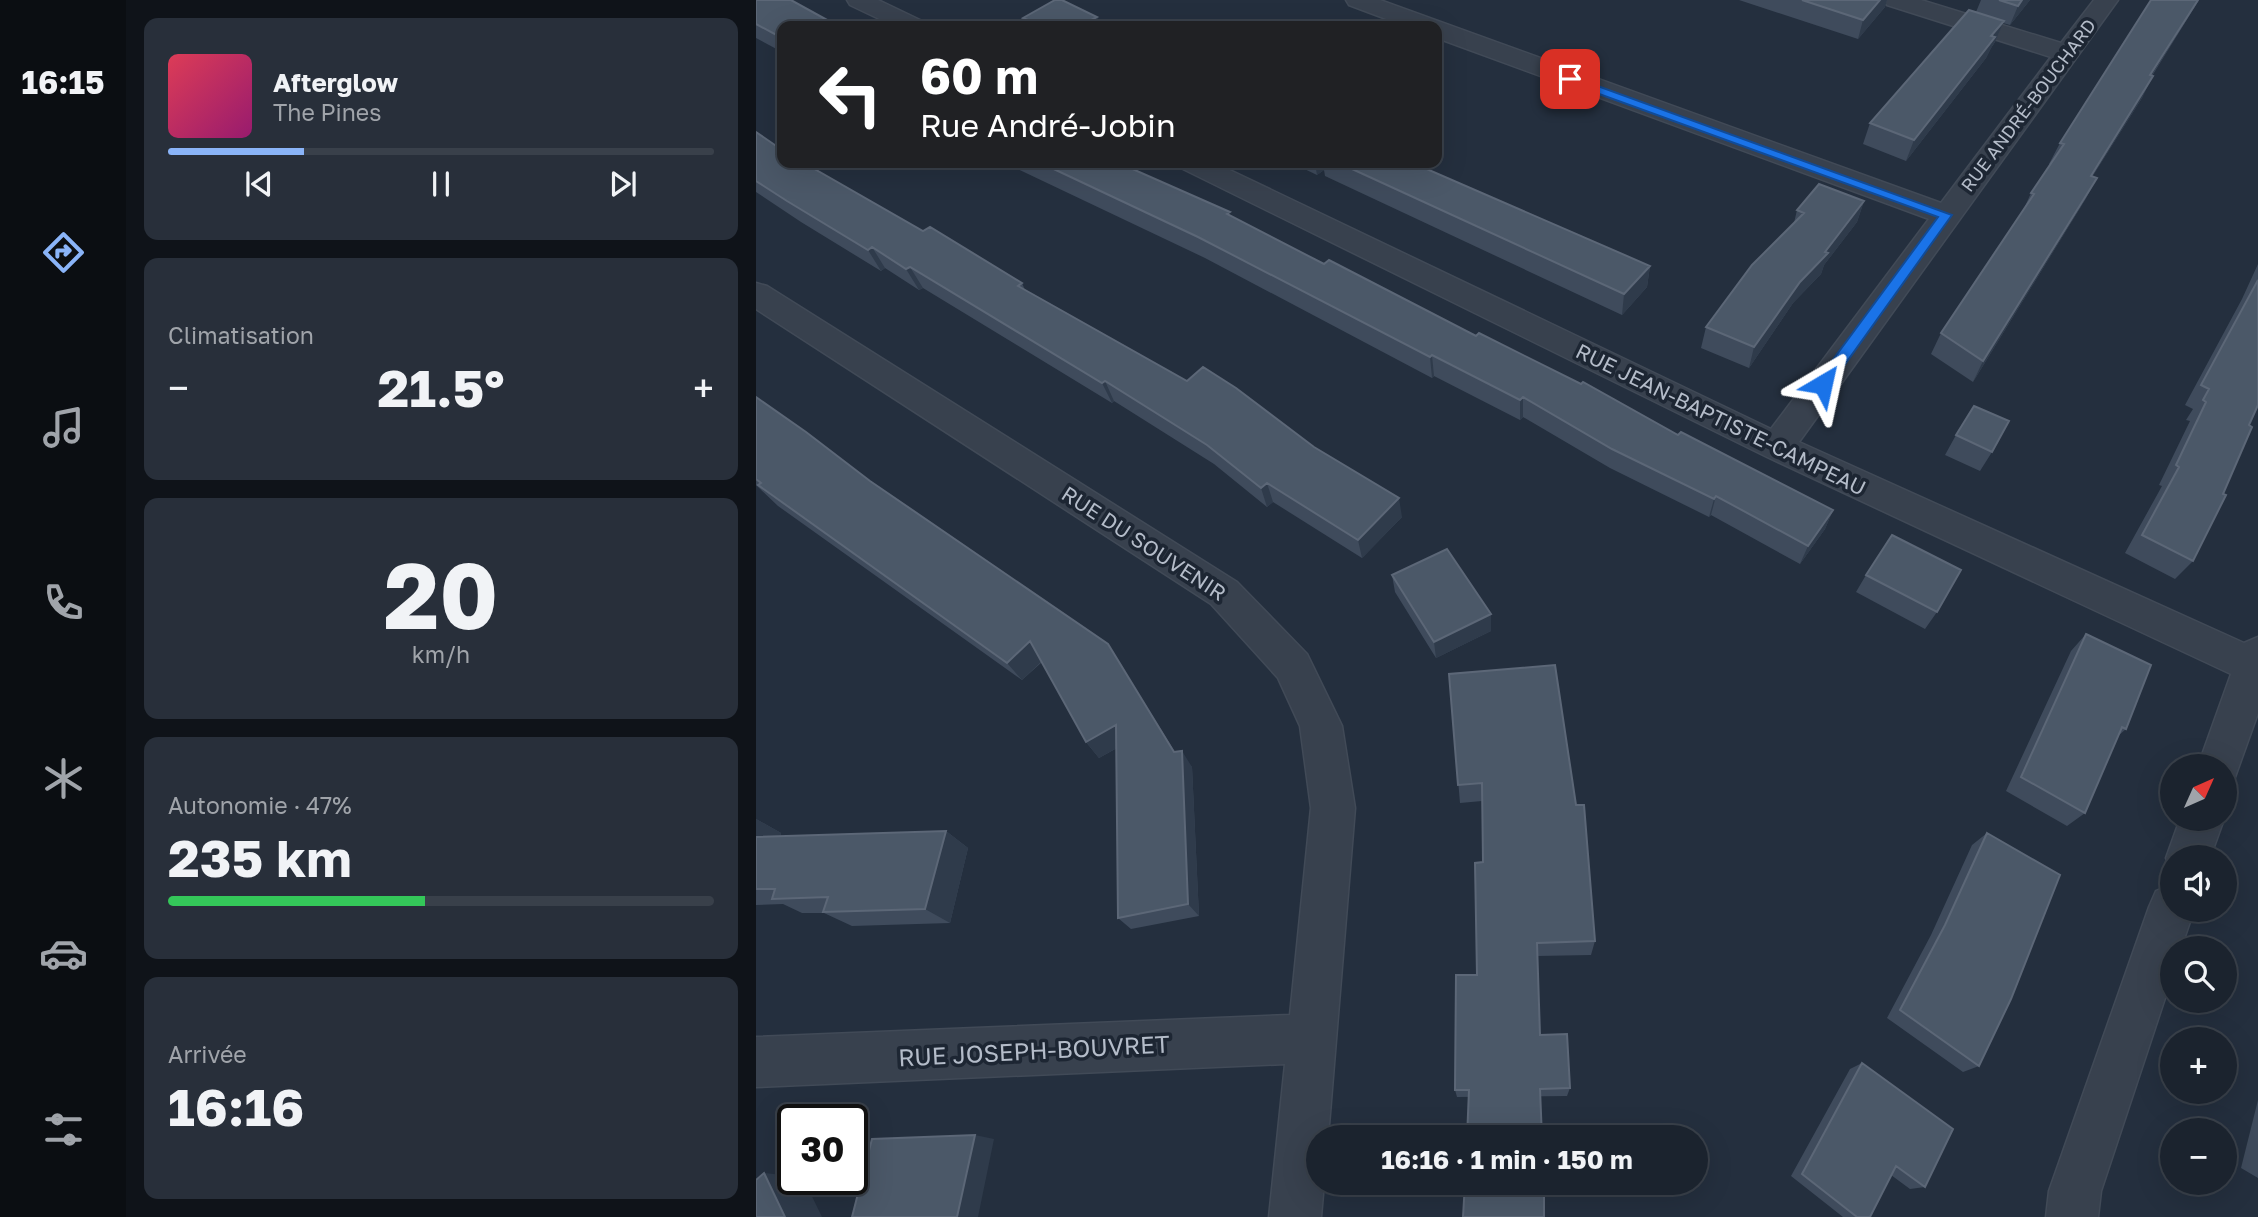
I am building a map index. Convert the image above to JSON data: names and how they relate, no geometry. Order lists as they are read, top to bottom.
{
  "streets": {
    "street": [
      "RUE ANDRÉ-BOUCHARD",
      "RUE JEAN-BAPTISTE-CAMPEAU",
      "RUE DU SOUVENIR",
      "RUE JOSEPH-BOUVRET"
    ]
  },
  "crossings": [
    ["RUE ANDRÉ-BOUCHARD", "RUE JEAN-BAPTISTE-CAMPEAU"],
    ["RUE DU SOUVENIR", "RUE JOSEPH-BOUVRET"]
  ],
  "north": "top right",
  "page": {
    "tabs": "16:15",
    "turn": ["60 m", "Rue André-Jobin"],
    "song": ["Afterglow", "The Pines"],
    "tile": [
      "Climatisation",
      ["20", "km/h"],
      ["Autonomie · 47%", "235 km"],
      ["Arrivée", "16:16"]
    ],
    "heat": ["−", "21.5°", "+"],
    "map_buttons": ["+", "−"],
    "limit": "30",
    "trip": "16:16 · 1 min · 150 m"
  }
}
